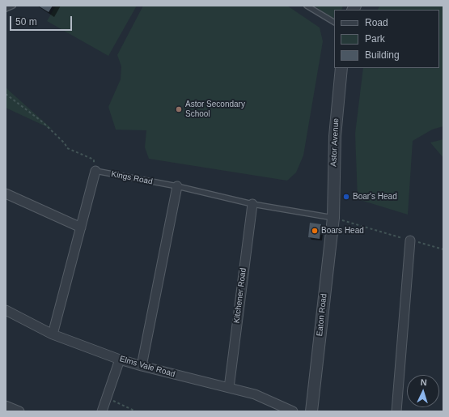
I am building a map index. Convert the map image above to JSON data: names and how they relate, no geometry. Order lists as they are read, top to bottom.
{
  "streets": {
    "street": [
      "Astor Avenue",
      "Kings Road",
      "Kitchener Road",
      "Eaton Road",
      "Elms Vale Road"
    ]
  },
  "crossings": [
    ["Astor Avenue", "Kings Road"],
    ["Astor Avenue", "Eaton Road"],
    ["Kings Road", "Kitchener Road"],
    ["Kings Road", "Eaton Road"],
    ["Kings Road", "Elms Vale Road"],
    ["Kitchener Road", "Elms Vale Road"]
  ],
  "places": ["Astor Secondary School", "Boar's Head", "Boars Head"],
  "legend": ["Road", "Park", "Building"],
  "scale_bar": "50 m",
  "north": "top"
}
